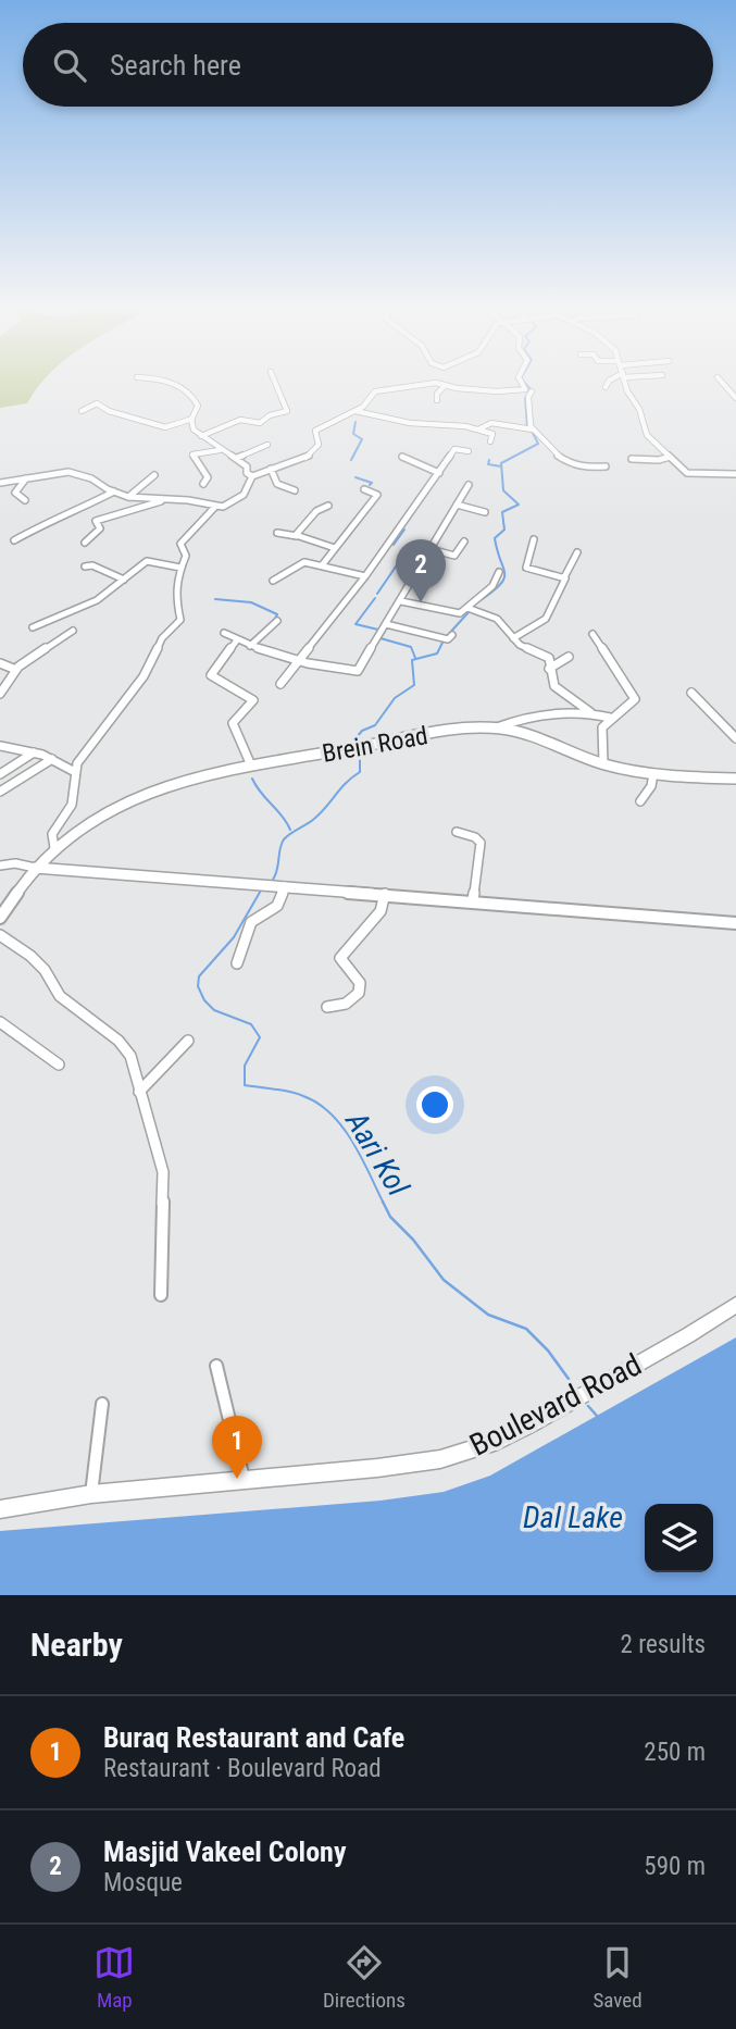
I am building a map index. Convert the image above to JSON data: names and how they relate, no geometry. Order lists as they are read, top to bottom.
{
  "streets": {
    "main road": ["Boulevard Road"],
    "street": ["Brein Road"]
  },
  "water": ["Aari Kol", "Dal Lake"],
  "page": {
    "search": "Search here",
    "pins": ["2", "1"],
    "heading": ["Nearby", "2 results"],
    "list": [
      {
        "mark": "1",
        "name": "Buraq Restaurant and Cafe",
        "note": "Restaurant · Boulevard Road",
        "value": "250 m"
      },
      {
        "mark": "2",
        "name": "Masjid Vakeel Colony",
        "note": "Mosque",
        "value": "590 m"
      }
    ],
    "nav": ["Map", "Directions", "Saved"]
  }
}
